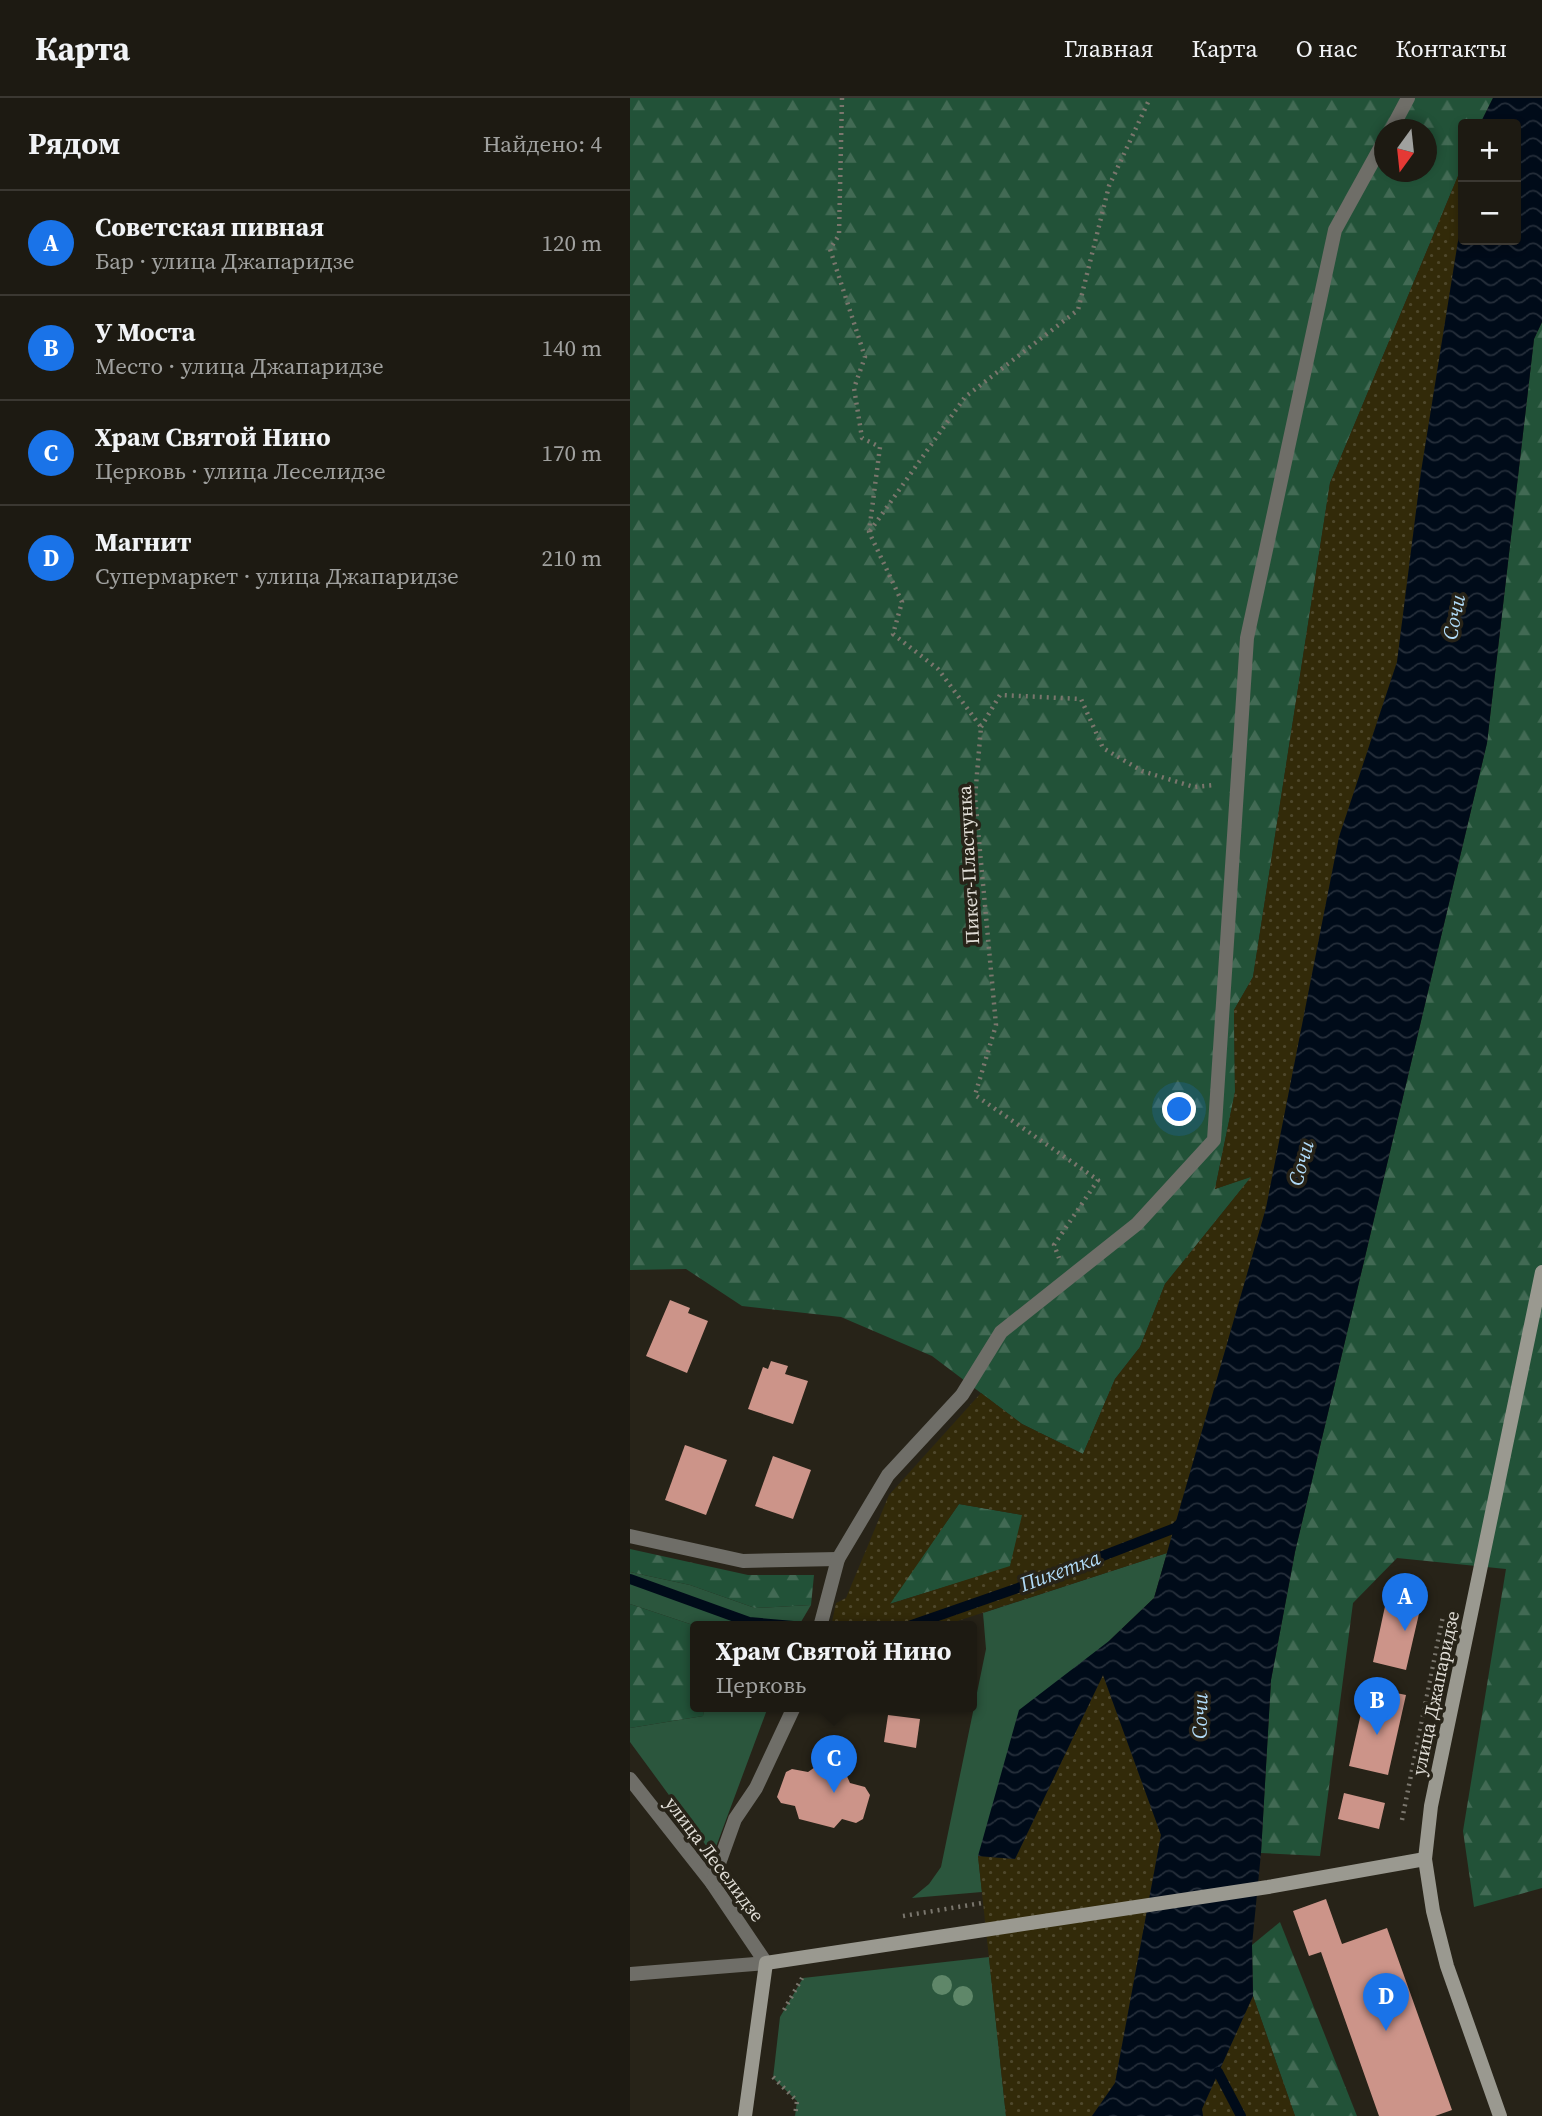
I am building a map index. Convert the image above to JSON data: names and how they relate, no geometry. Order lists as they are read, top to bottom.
{
  "streets": {
    "street": ["улица Джапаридзе", "улица Леселидзе"],
    "path": ["Пикет-Пластунка"]
  },
  "water": ["Сочи", "Пикетка"],
  "north": "bottom",
  "page": {
    "header": "Карта",
    "nav": [
      "Главная",
      "Карта",
      "О нас",
      "Контакты"
    ],
    "heading": ["Рядом", "Найдено: 4"],
    "map_buttons": ["+", "−"],
    "list": [
      {
        "mark": "A",
        "name": "Советская пивная",
        "note": "Бар · улица Джапаридзе",
        "value": "120 m"
      },
      {
        "mark": "B",
        "name": "У Моста",
        "note": "Место · улица Джапаридзе",
        "value": "140 m"
      },
      {
        "mark": "C",
        "name": "Храм Святой Нино",
        "note": "Церковь · улица Леселидзе",
        "value": "170 m"
      },
      {
        "mark": "D",
        "name": "Магнит",
        "note": "Супермаркет · улица Джапаридзе",
        "value": "210 m"
      }
    ],
    "pins": [
      "A",
      "B",
      "C",
      "D"
    ],
    "popup": ["Храм Святой Нино", "Церковь"]
  }
}
